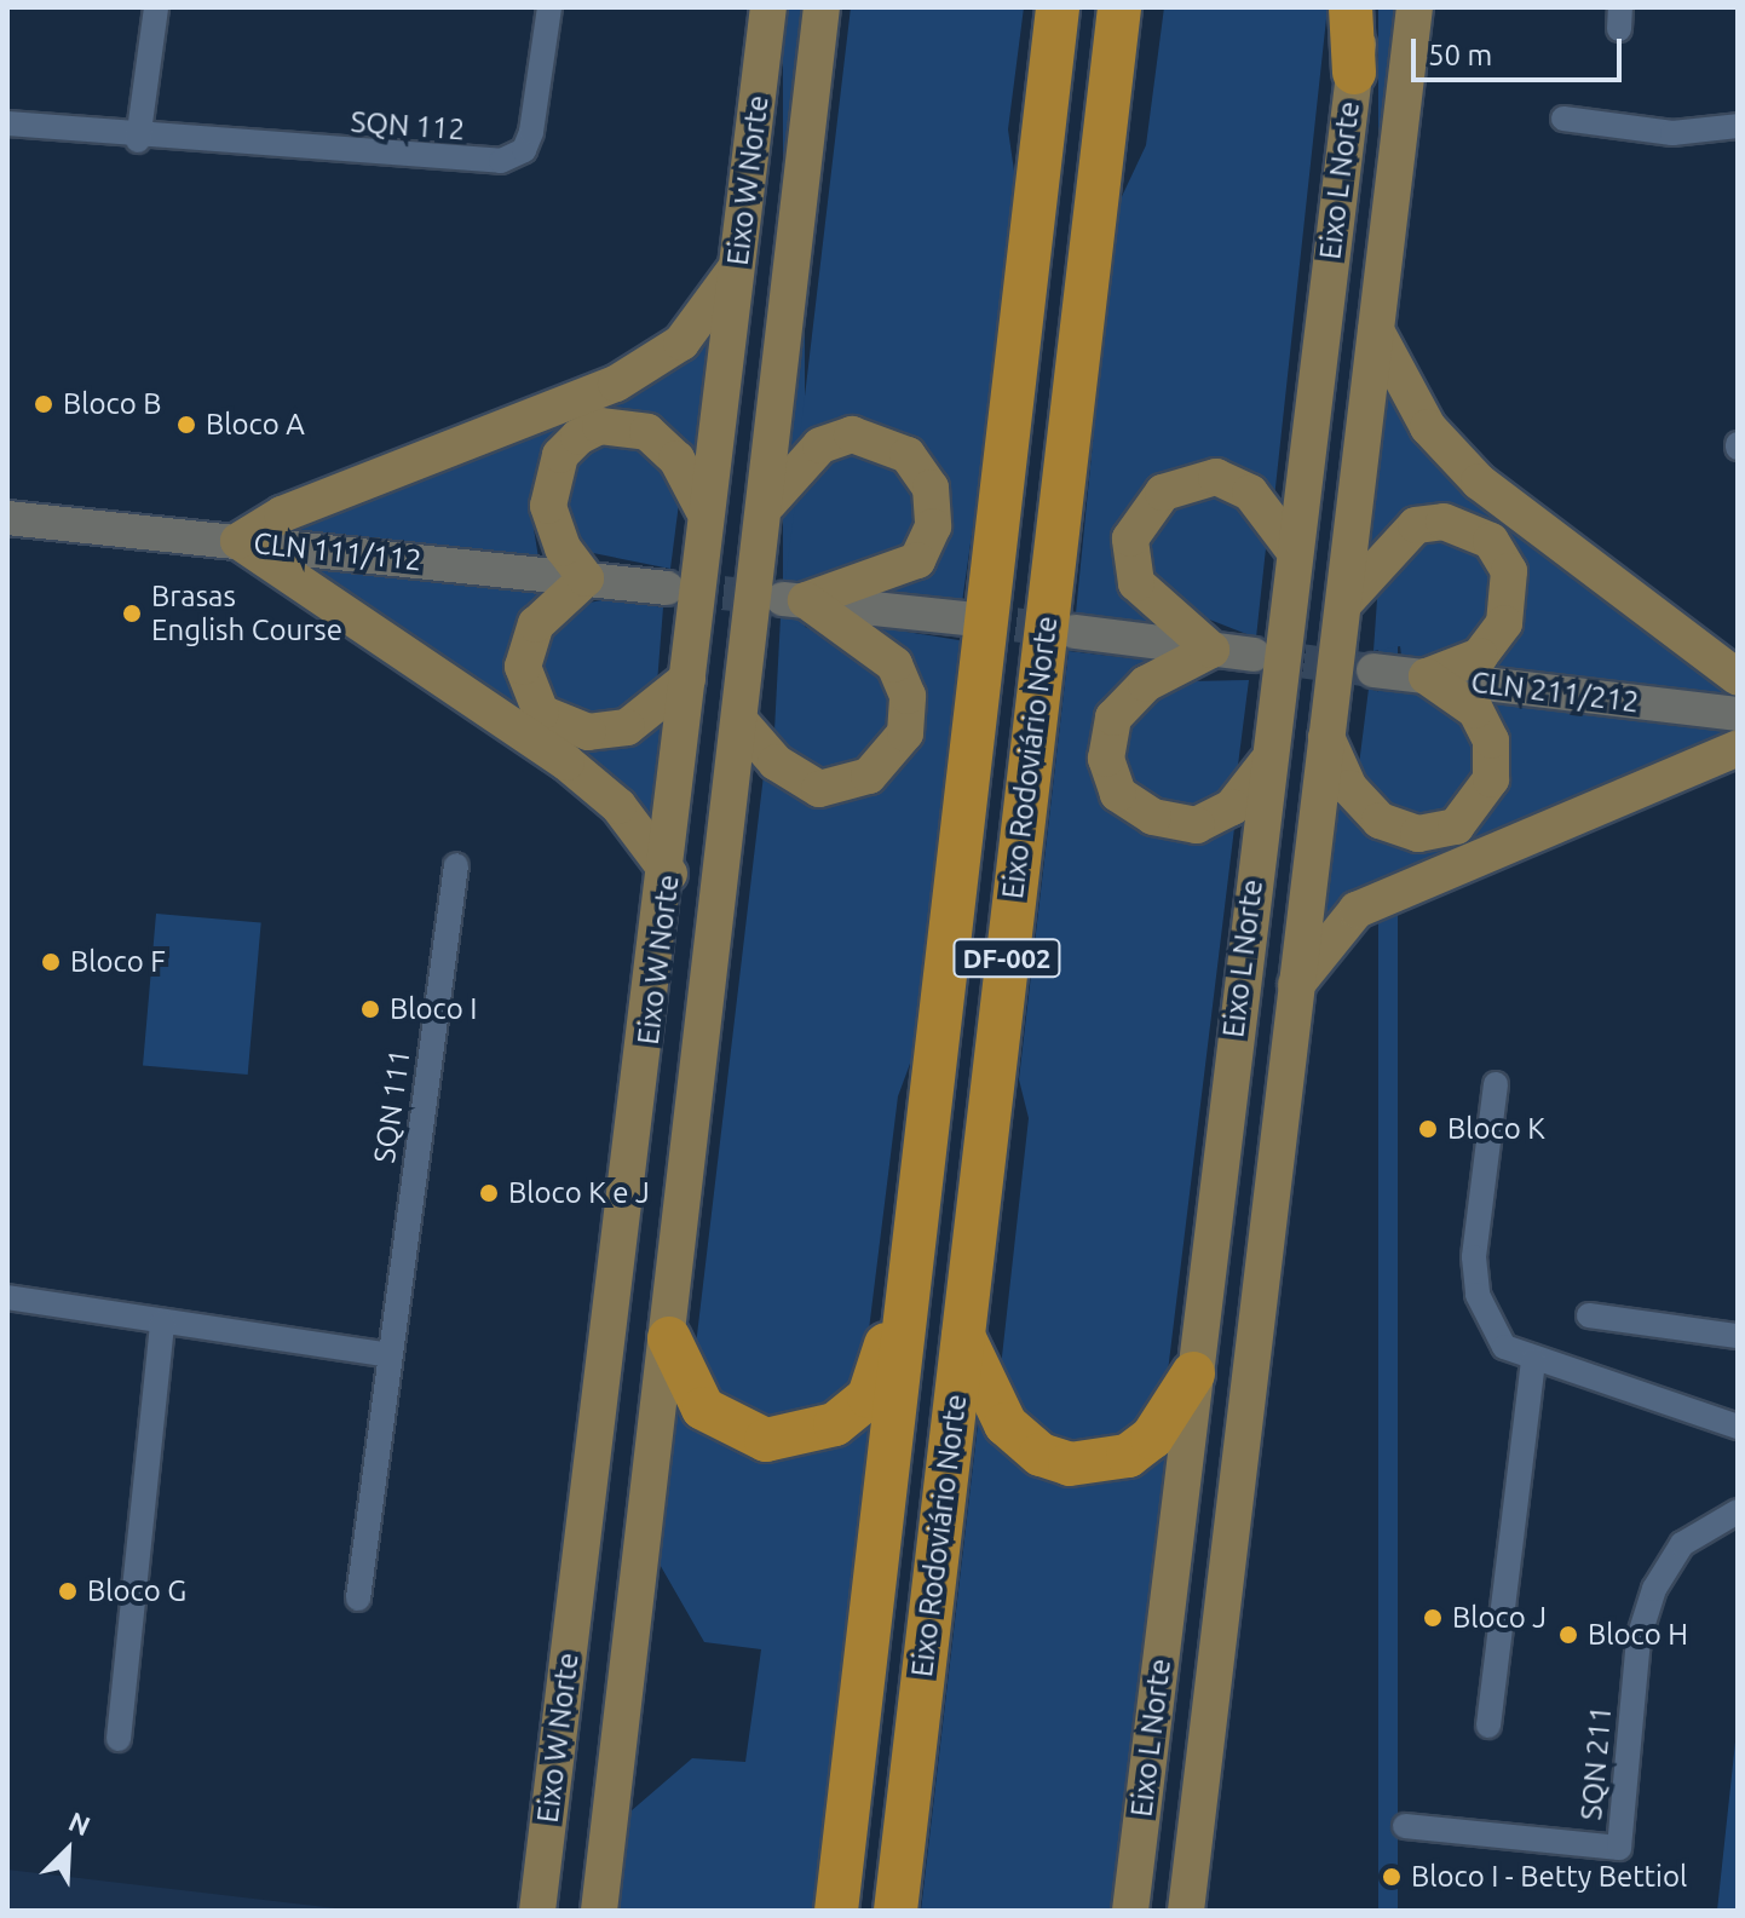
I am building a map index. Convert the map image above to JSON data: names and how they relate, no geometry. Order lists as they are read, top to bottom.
{
  "streets": {
    "highway": ["Eixo Rodoviário Norte", "DF-002"],
    "main road": ["Eixo W Norte", "Eixo L Norte"],
    "street": [
      "SQN 112",
      "CLN 111/112",
      "CLN 211/212",
      "SQN 111",
      "SQN 211"
    ]
  },
  "places": [
    "Bloco B",
    "Bloco A",
    "Brasas English Course",
    "Bloco F",
    "Bloco I",
    "Bloco K",
    "Bloco K e J",
    "Bloco G",
    "Bloco J",
    "Bloco H",
    "Bloco I - Betty Bettiol"
  ],
  "scale_bar": "50 m",
  "north": "top right"
}
